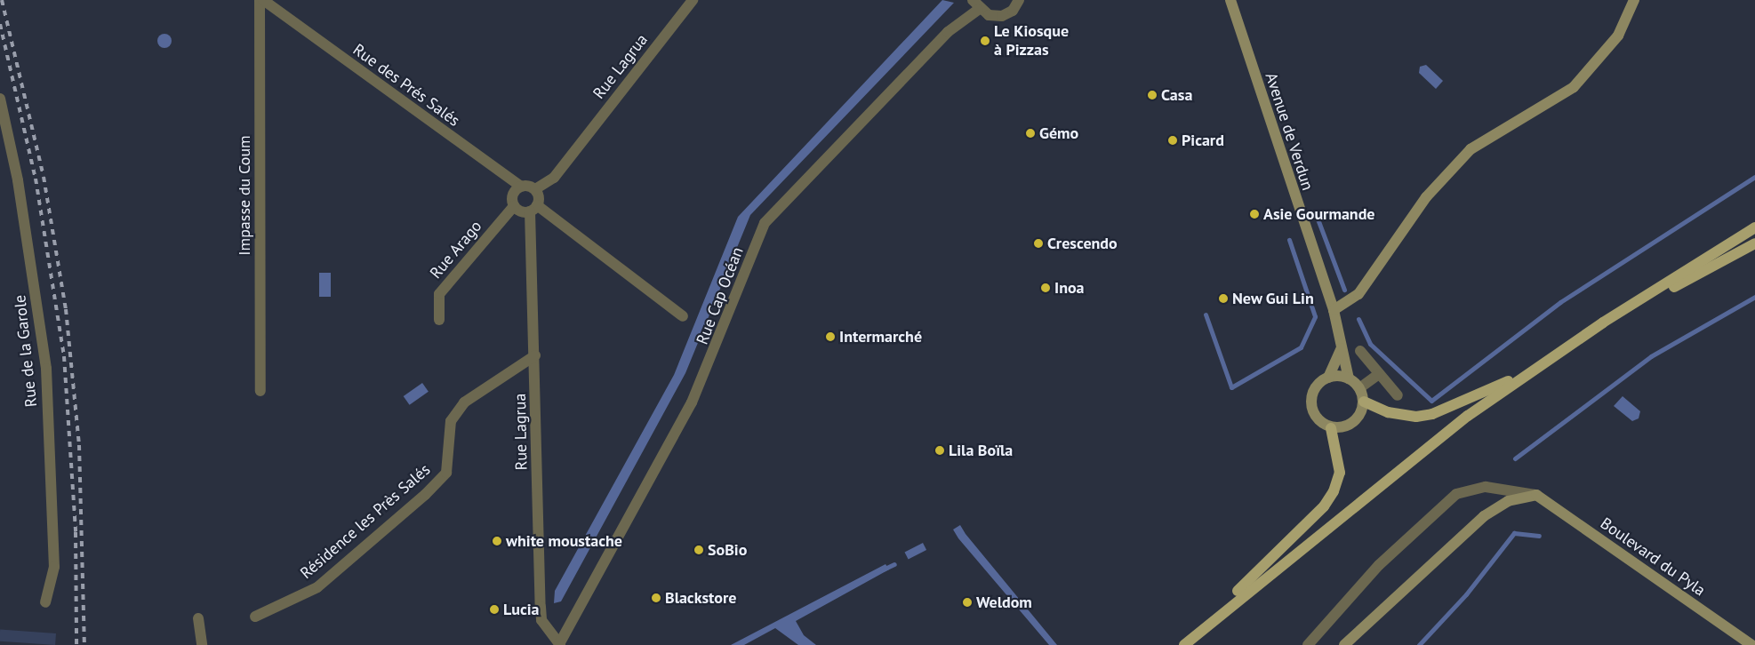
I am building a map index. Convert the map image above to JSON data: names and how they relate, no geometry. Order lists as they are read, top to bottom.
{
  "streets": {
    "street": [
      "Rue Lagrua",
      "Rue des Prés Salés",
      "Avenue de Verdun",
      "Impasse du Coum",
      "Rue Arago",
      "Rue Cap Océan",
      "Rue de la Garole",
      "Résidence les Près Salés",
      "Boulevard du Pyla"
    ]
  },
  "crossings": [
    ["Rue Lagrua", "Rue des Prés Salés"],
    ["Rue Lagrua", "Rue Arago"],
    ["Rue Lagrua", "Rue Cap Océan"],
    ["Rue Lagrua", "Résidence les Près Salés"],
    ["Rue des Prés Salés", "Rue Arago"]
  ],
  "places": [
    "Le Kiosque à Pizzas",
    "Casa",
    "Gémo",
    "Picard",
    "Asie Gourmande",
    "Crescendo",
    "Inoa",
    "New Gui Lin",
    "Intermarché",
    "Lila Boïla",
    "white moustache",
    "SoBio",
    "Blackstore",
    "Weldom",
    "Lucia"
  ]
}
